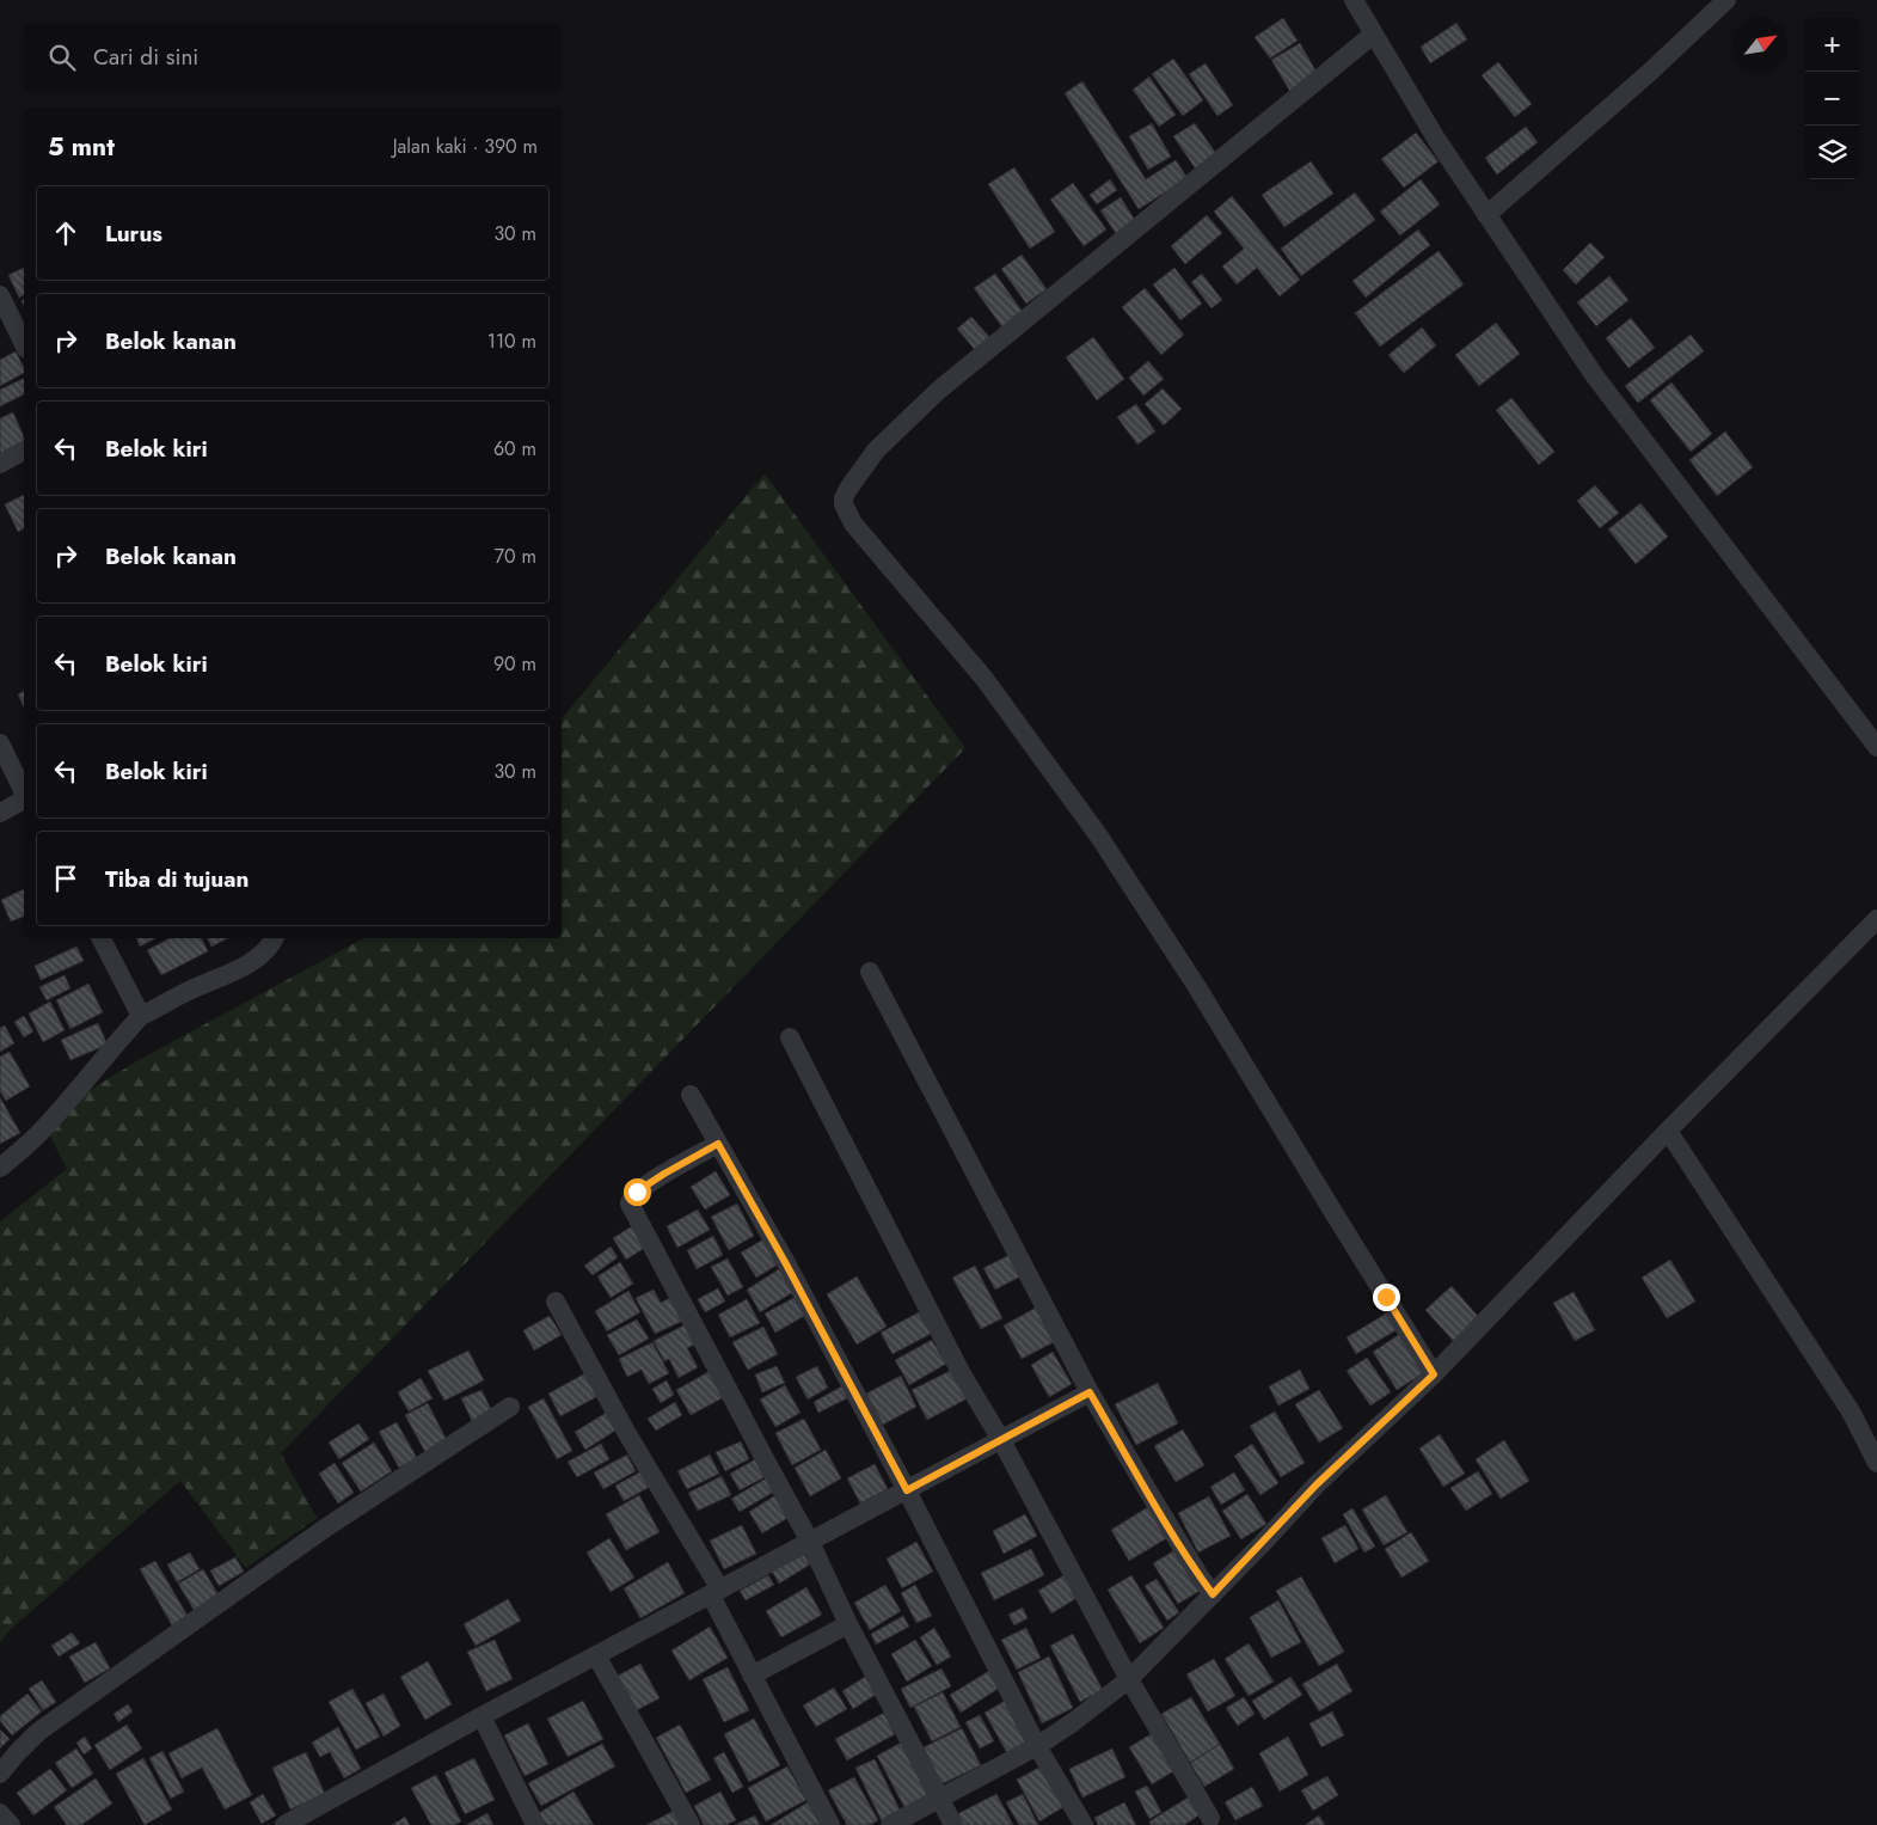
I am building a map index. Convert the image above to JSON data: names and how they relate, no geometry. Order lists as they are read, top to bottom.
{
  "north": "top right",
  "page": {
    "map_buttons": ["+", "−"],
    "search": "Cari di sini",
    "heading": ["5 mnt", "Jalan kaki · 390 m"],
    "list": [
      ["Lurus", "30 m"],
      ["Belok kanan", "110 m"],
      ["Belok kiri", "60 m"],
      ["Belok kanan", "70 m"],
      ["Belok kiri", "90 m"],
      ["Belok kiri", "30 m"],
      "Tiba di tujuan"
    ]
  }
}
